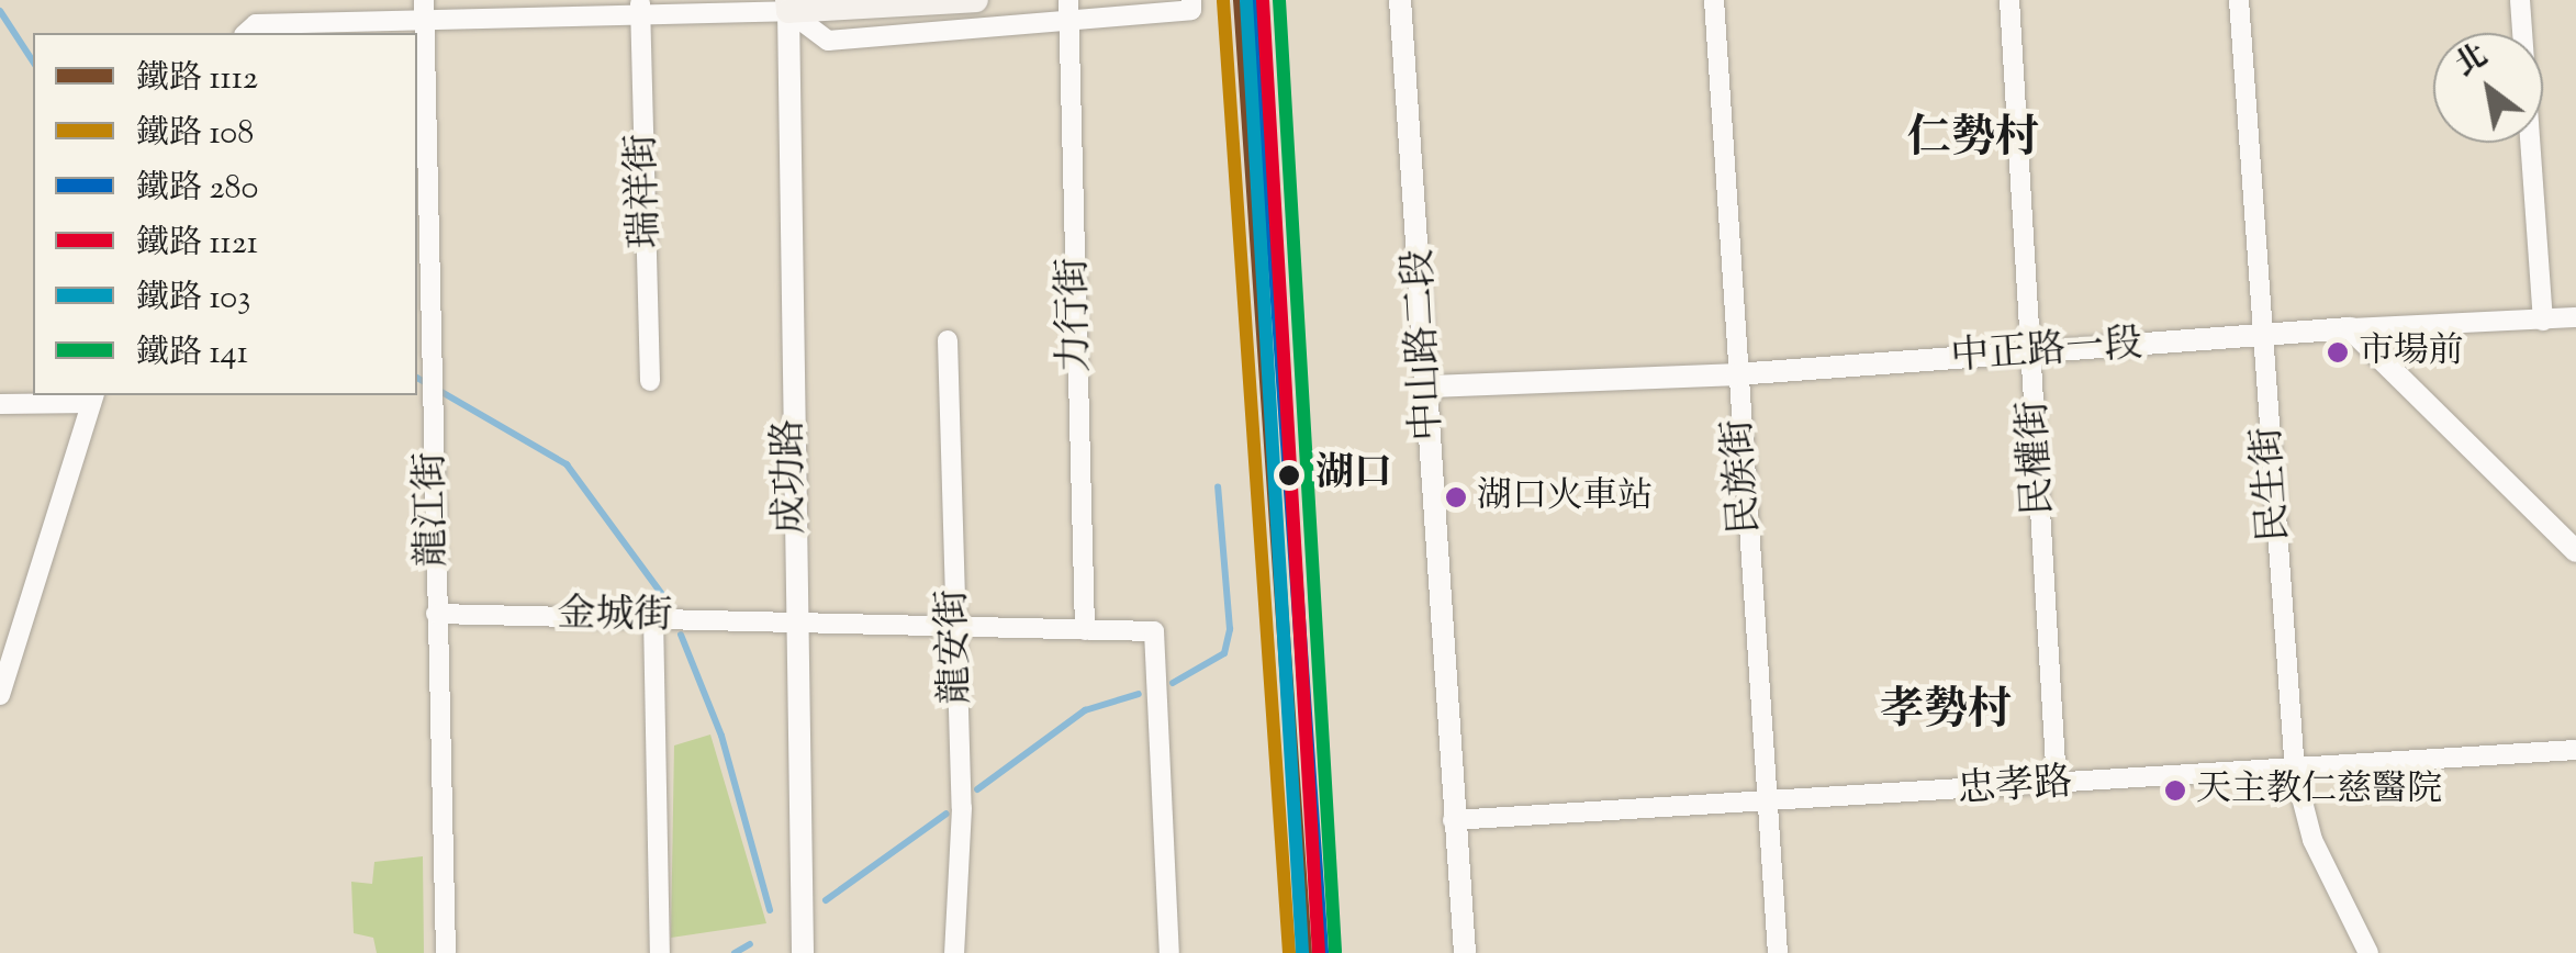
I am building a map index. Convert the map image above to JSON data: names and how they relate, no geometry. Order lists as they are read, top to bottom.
{
  "streets": {
    "street": [
      "瑞祥街",
      "力行街",
      "中山路二段",
      "中正路一段",
      "民權街",
      "成功路",
      "民族街",
      "民生街",
      "龍江街",
      "金城街",
      "龍安街",
      "忠孝路"
    ]
  },
  "crossings": [
    ["中山路二段", "中正路一段"],
    ["中山路二段", "忠孝路"],
    ["中正路一段", "民權街"],
    ["中正路一段", "民族街"],
    ["中正路一段", "民生街"],
    ["民權街", "忠孝路"],
    ["成功路", "金城街"],
    ["民族街", "忠孝路"],
    ["民生街", "忠孝路"],
    ["龍江街", "金城街"]
  ],
  "districts": ["仁勢村", "孝勢村"],
  "places": [
    "市場前",
    "湖口",
    "湖口火車站",
    "天主教仁慈醫院"
  ],
  "lines": [
    "rail line 1112",
    "rail line 280",
    "rail line 1121",
    "rail line 141",
    "rail line 108",
    "rail line 103"
  ],
  "legend": [
    "鐵路 1112",
    "鐵路 108",
    "鐵路 280",
    "鐵路 1121",
    "鐵路 103",
    "鐵路 141"
  ],
  "north": "top left"
}
